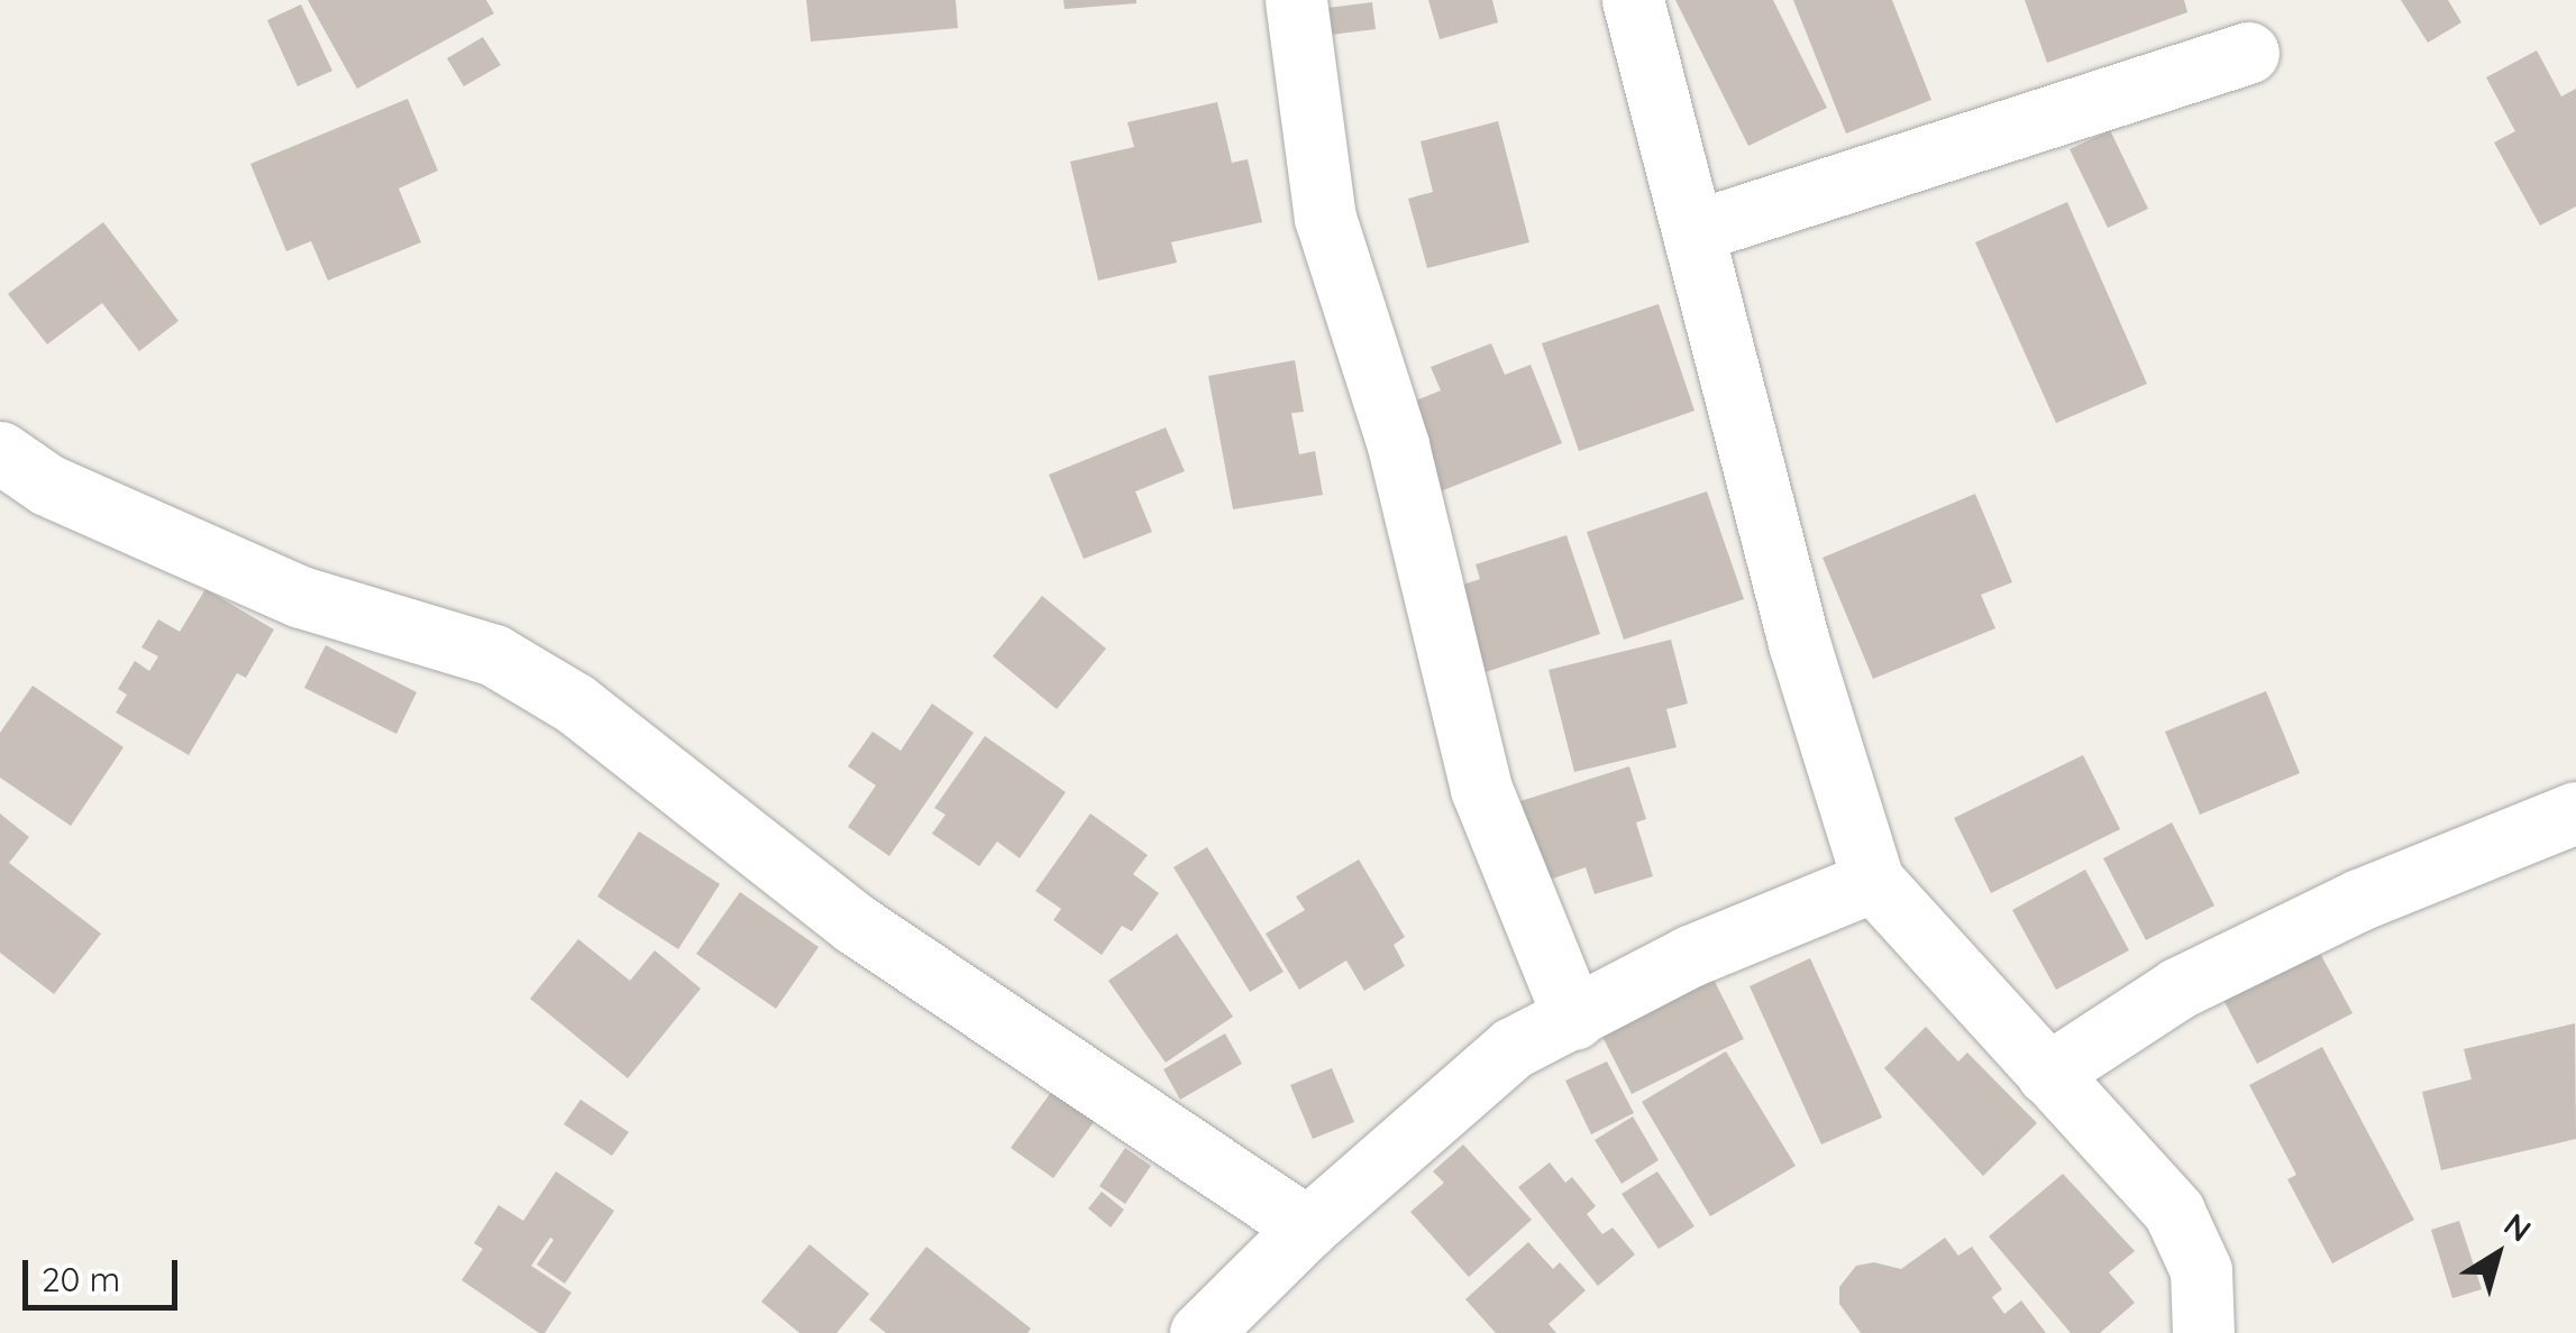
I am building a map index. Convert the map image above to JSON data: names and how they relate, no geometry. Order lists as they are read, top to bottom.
{
  "scale_bar": "20 m",
  "north": "top right"
}
